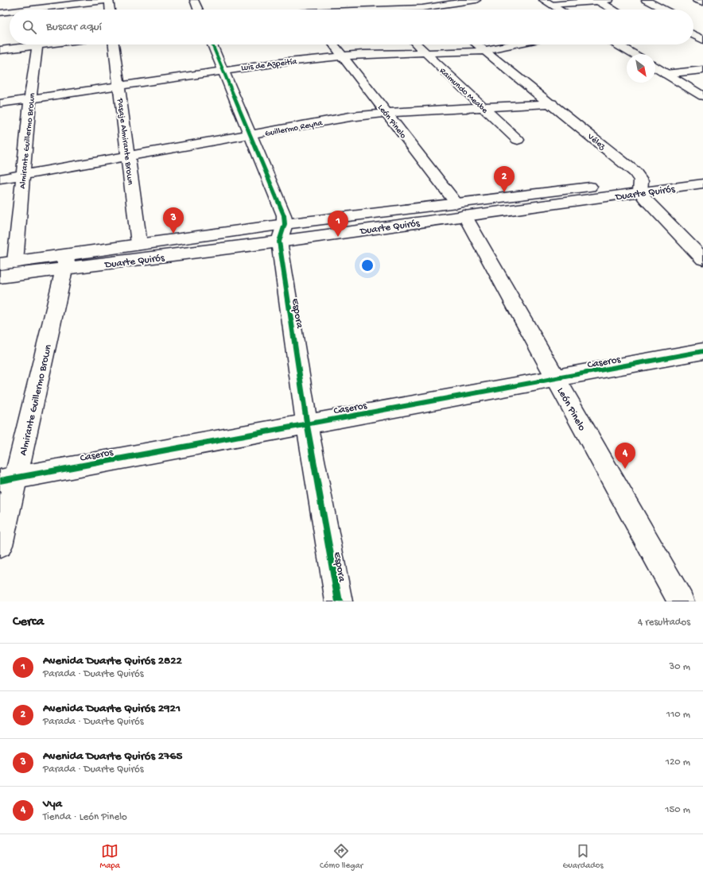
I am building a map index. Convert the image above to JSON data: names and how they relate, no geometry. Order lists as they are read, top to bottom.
{
  "streets": {
    "street": [
      "Luis de Azpeitía",
      "Raimundo Meabe",
      "León Pinelo",
      "Guillermo Reyna",
      "Almirante Guillermo Brown",
      "Vélez",
      "Pasaje Almirante Brown",
      "Duarte Quirós",
      "Espora",
      "Caseros"
    ]
  },
  "crossings": [
    ["Luis de Azpeitía", "Raimundo Meabe"],
    ["Luis de Azpeitía", "León Pinelo"],
    ["Luis de Azpeitía", "Almirante Guillermo Brown"],
    ["Luis de Azpeitía", "Vélez"],
    ["Luis de Azpeitía", "Pasaje Almirante Brown"],
    ["Raimundo Meabe", "Guillermo Reyna"],
    ["León Pinelo", "Guillermo Reyna"],
    ["León Pinelo", "Duarte Quirós"],
    ["León Pinelo", "Caseros"],
    ["Guillermo Reyna", "Almirante Guillermo Brown"],
    ["Guillermo Reyna", "Vélez"],
    ["Guillermo Reyna", "Pasaje Almirante Brown"],
    ["Almirante Guillermo Brown", "Duarte Quirós"],
    ["Almirante Guillermo Brown", "Caseros"],
    ["Vélez", "Duarte Quirós"],
    ["Pasaje Almirante Brown", "Duarte Quirós"],
    ["Duarte Quirós", "Espora"],
    ["Espora", "Caseros"]
  ],
  "north": "bottom right",
  "page": {
    "search": "Buscar aquí",
    "pins": [
      "2",
      "3",
      "1",
      "4"
    ],
    "heading": ["Cerca", "4 resultados"],
    "list": [
      {
        "mark": "1",
        "name": "Avenida Duarte Quirós 2822",
        "note": "Parada · Duarte Quirós",
        "value": "30 m"
      },
      {
        "mark": "2",
        "name": "Avenida Duarte Quirós 2921",
        "note": "Parada · Duarte Quirós",
        "value": "110 m"
      },
      {
        "mark": "3",
        "name": "Avenida Duarte Quirós 2765",
        "note": "Parada · Duarte Quirós",
        "value": "120 m"
      },
      {
        "mark": "4",
        "name": "Vya",
        "note": "Tienda · León Pinelo",
        "value": "150 m"
      }
    ],
    "nav": ["Mapa", "Cómo llegar", "Guardados"]
  }
}
